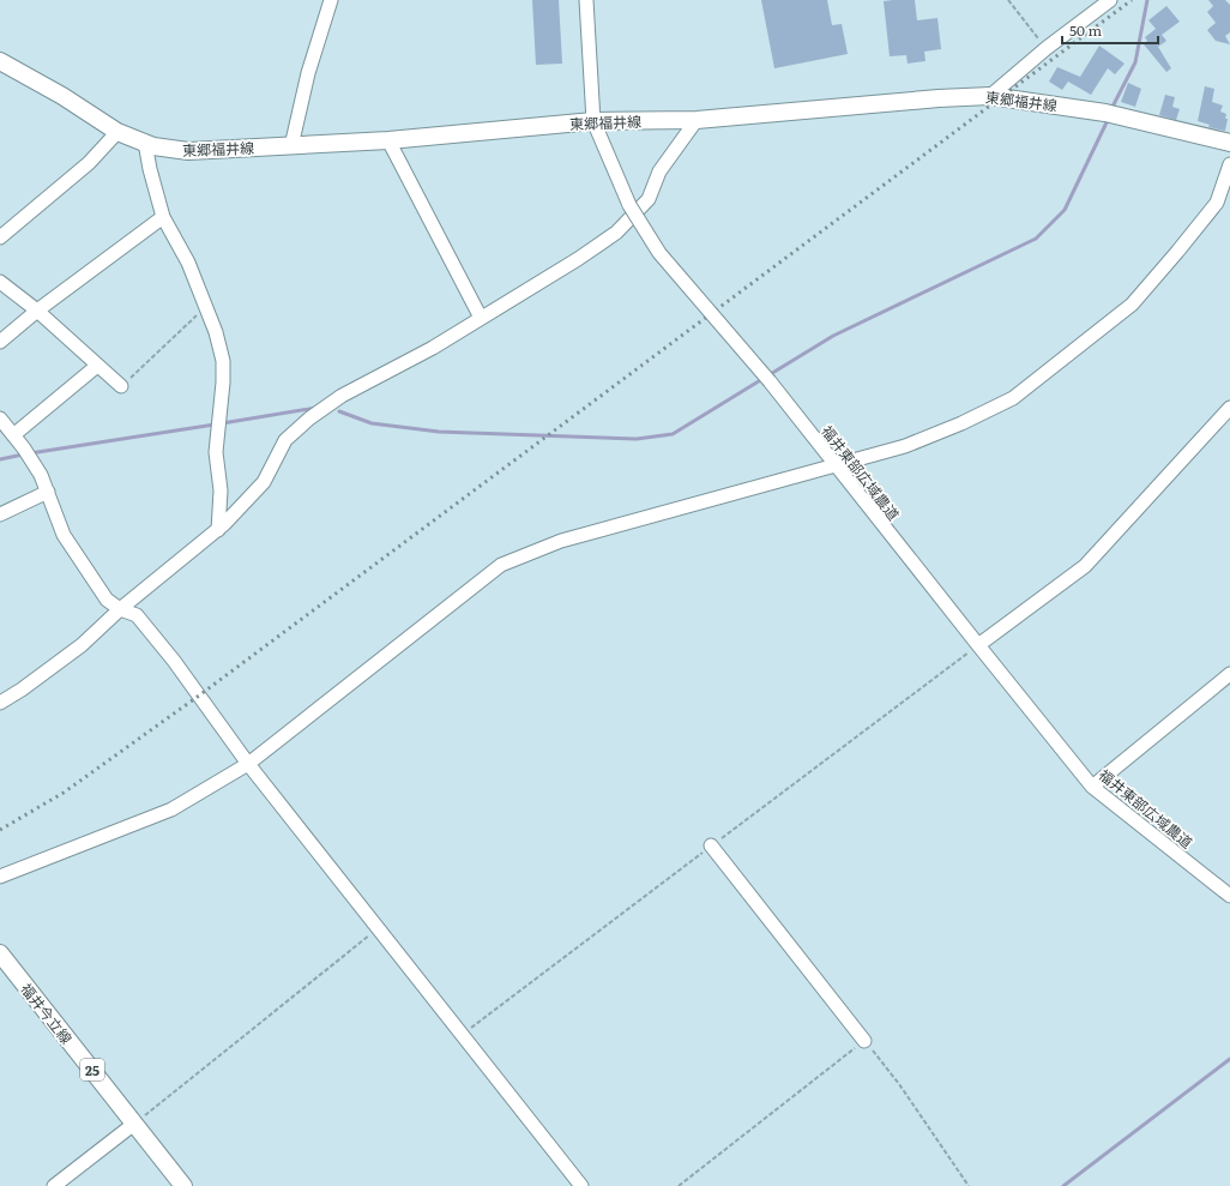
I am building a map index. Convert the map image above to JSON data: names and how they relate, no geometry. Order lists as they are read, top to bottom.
{
  "streets": {
    "main road": ["東郷福井線", "福井今立線", "25"],
    "street": ["福井東部広域農道"]
  },
  "crossings": [
    ["東郷福井線", "福井東部広域農道"]
  ],
  "scale_bar": "50 m"
}
